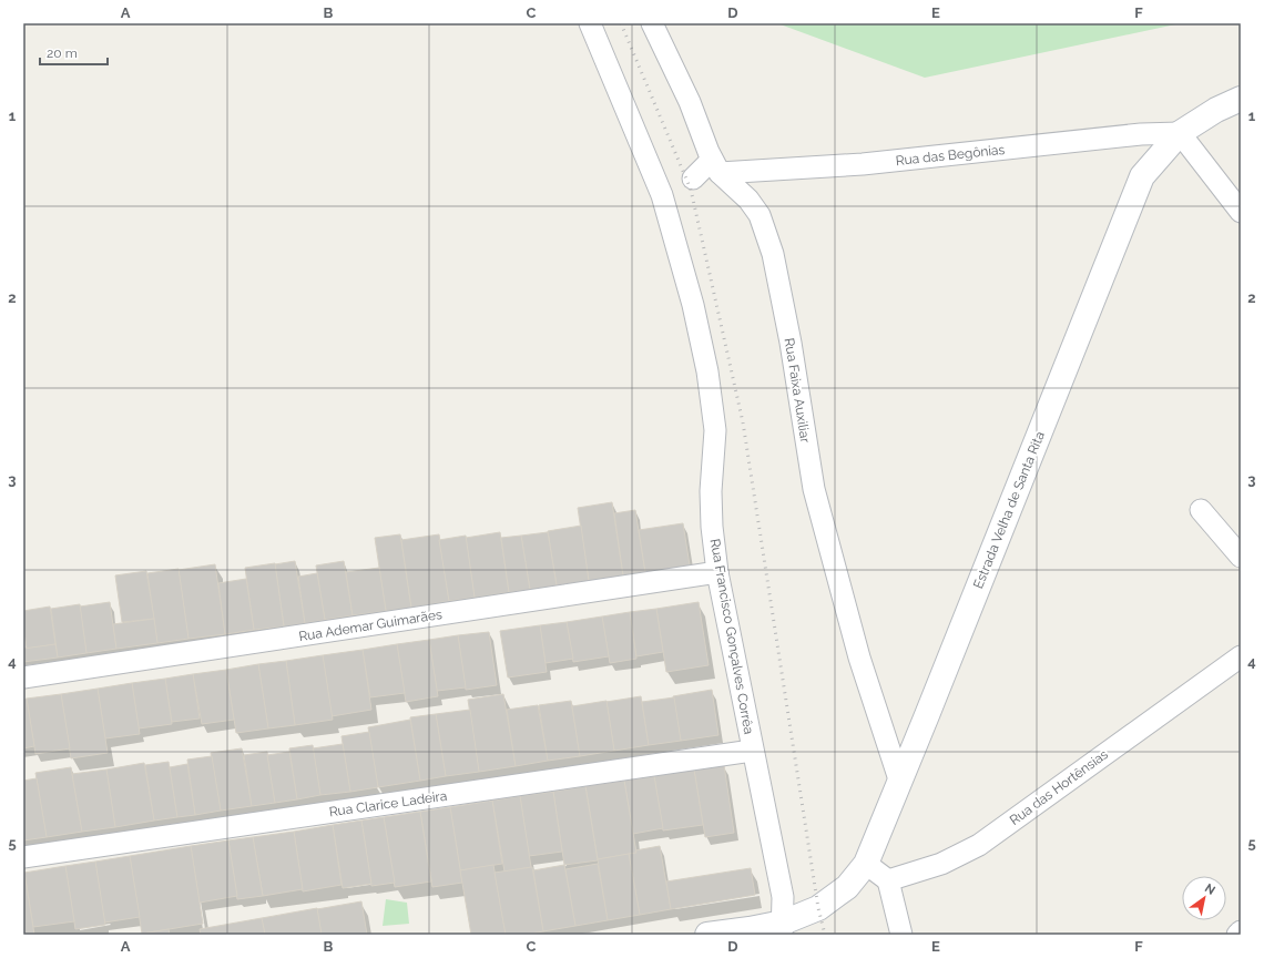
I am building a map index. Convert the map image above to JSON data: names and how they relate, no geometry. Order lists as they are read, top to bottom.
{
  "streets": {
    "main road": ["Estrada Velha de Santa Rita"],
    "street": [
      "Rua das Begônias",
      "Rua Faixa Auxiliar",
      "Rua Ademar Guimarães",
      "Rua Francisco Gonçalves Corrêa",
      "Rua das Hortênsias",
      "Rua Clarice Ladeira"
    ]
  },
  "crossings": [
    ["Rua das Begônias", "Rua Faixa Auxiliar"],
    ["Rua das Begônias", "Estrada Velha de Santa Rita"],
    ["Rua Faixa Auxiliar", "Estrada Velha de Santa Rita"],
    ["Estrada Velha de Santa Rita", "Rua Francisco Gonçalves Corrêa"],
    ["Rua Ademar Guimarães", "Rua Francisco Gonçalves Corrêa"],
    ["Rua Francisco Gonçalves Corrêa", "Rua Clarice Ladeira"]
  ],
  "scale_bar": "20 m",
  "north": "top right",
  "grid": {
    "columns": [
      "A",
      "B",
      "C",
      "D",
      "E",
      "F"
    ],
    "rows": [
      "1",
      "2",
      "3",
      "4",
      "5"
    ]
  }
}
